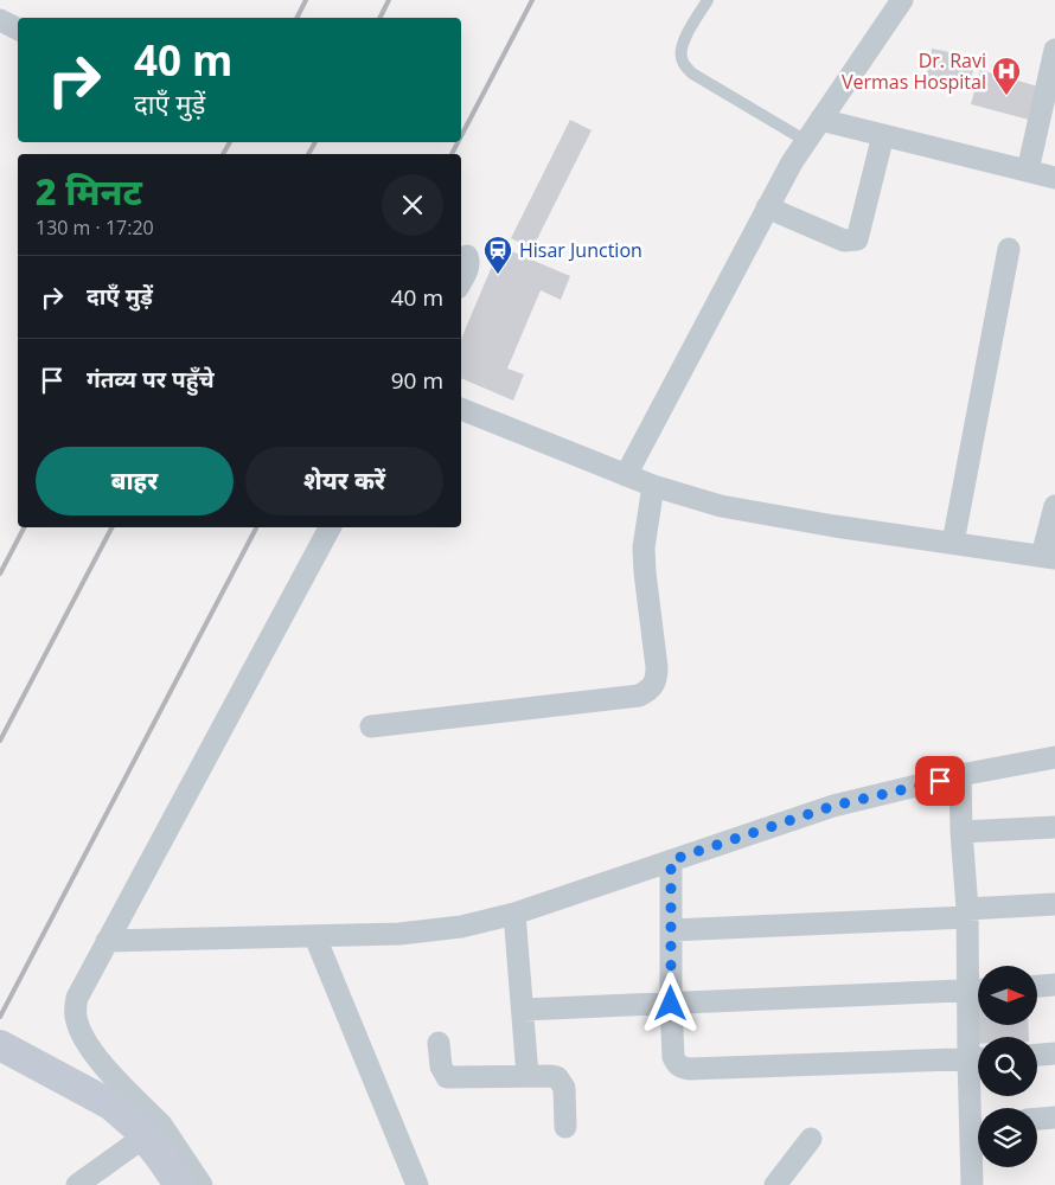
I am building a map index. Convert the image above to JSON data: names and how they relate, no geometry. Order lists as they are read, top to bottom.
{
  "places": {
    "hospital": ["Dr. Ravi Vermas Hospital"],
    "station": ["Hisar Junction"]
  },
  "north": "right",
  "page": {
    "turn": ["40 m", "दाएँ मुड़ें"],
    "heading": ["2 मिनट", "130 m · 17:20"],
    "list": [
      {
        "name": "दाएँ मुड़ें",
        "value": "40 m"
      },
      {
        "name": "गंतव्य पर पहुँचे",
        "value": "90 m"
      }
    ],
    "buttons": ["बाहर", "शेयर करें"]
  }
}
